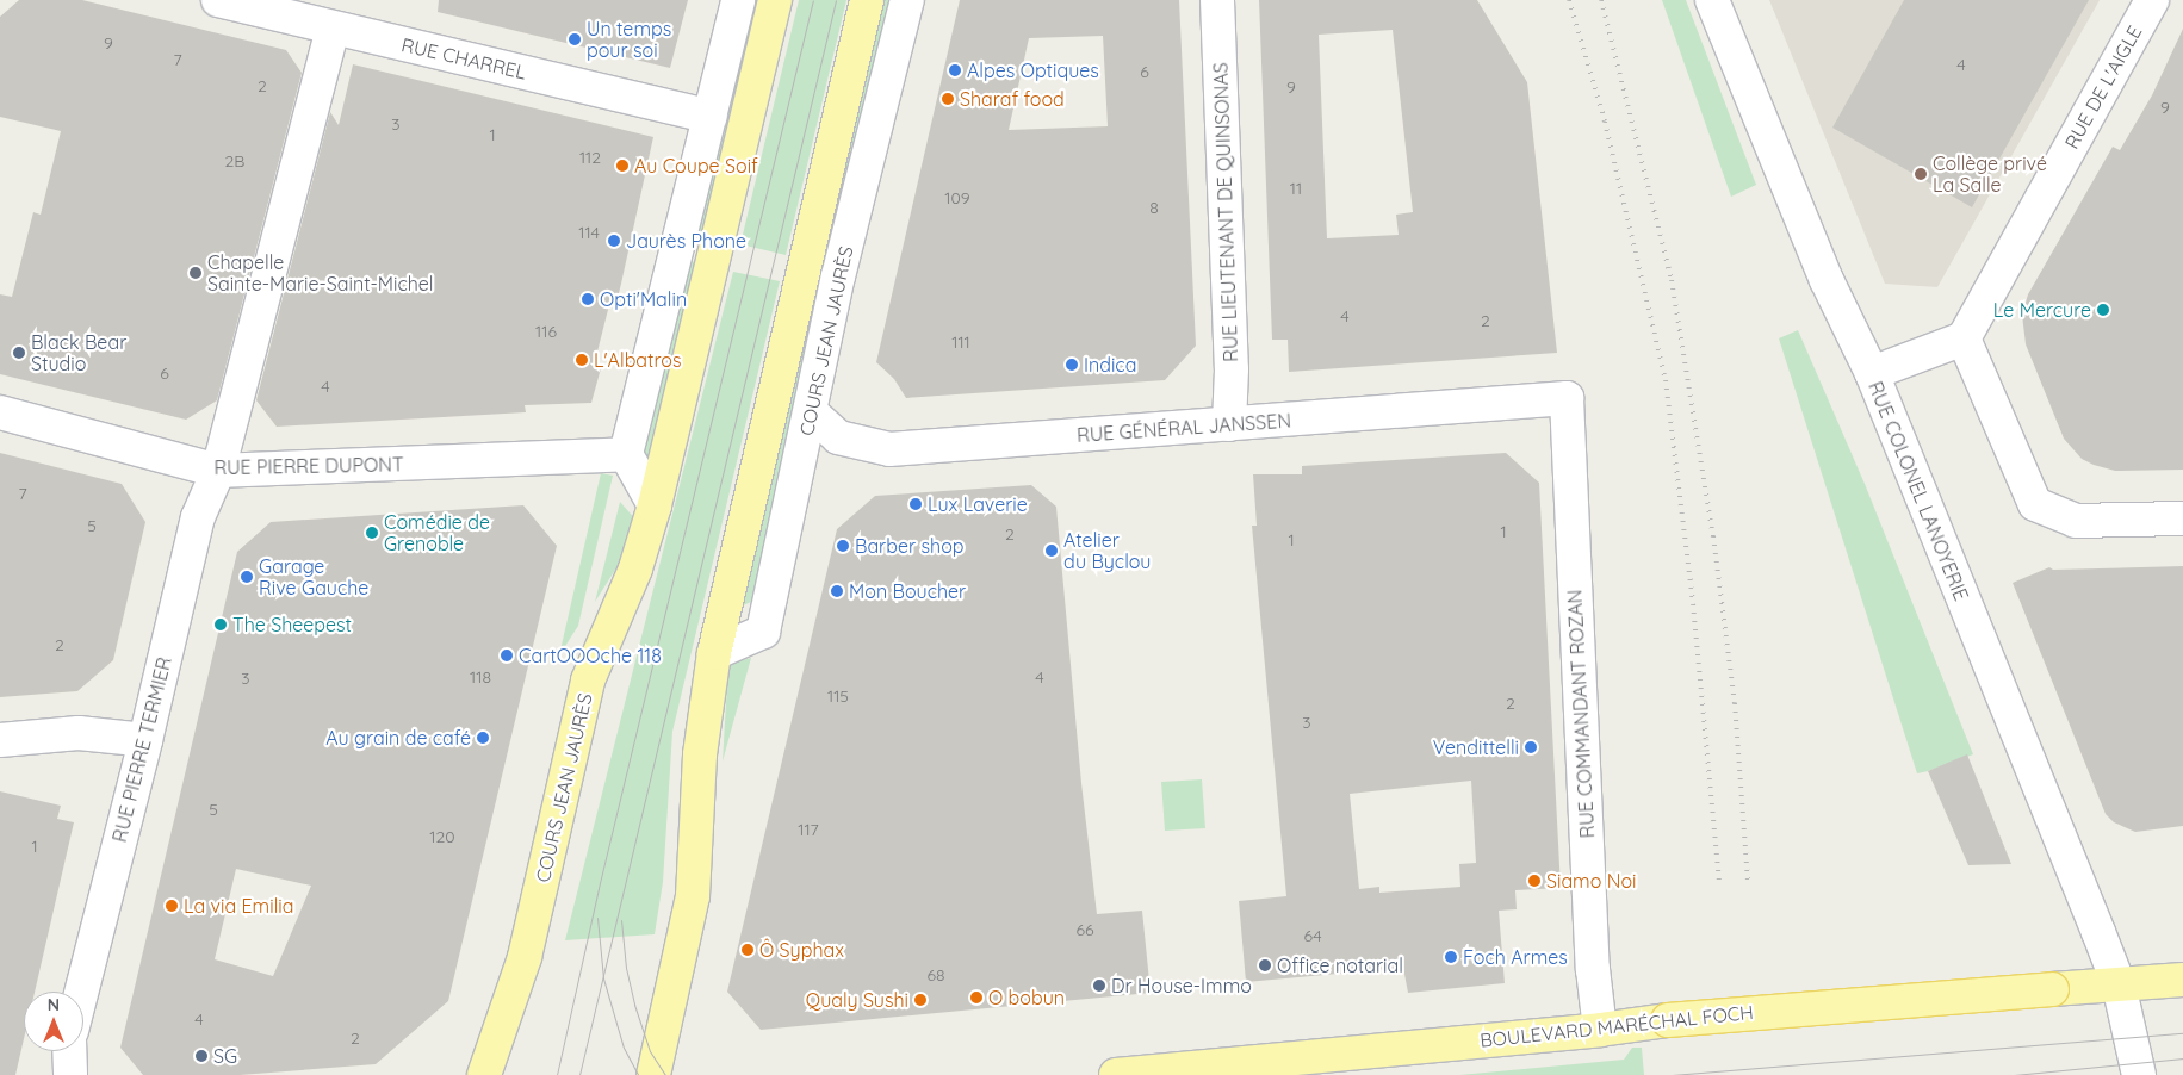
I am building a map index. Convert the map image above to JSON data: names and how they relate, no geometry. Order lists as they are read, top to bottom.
{
  "streets": {
    "main road": ["COURS JEAN JAURÈS", "BOULEVARD MARÉCHAL FOCH"],
    "street": [
      "RUE CHARREL",
      "RUE DE L'AIGLE",
      "RUE LIEUTENANT DE QUINSONAS",
      "RUE GÉNÉRAL JANSSEN",
      "RUE PIERRE DUPONT",
      "RUE COLONEL LANOYERIE",
      "RUE COMMANDANT ROZAN",
      "RUE PIERRE TERMIER"
    ]
  },
  "crossings": [
    ["RUE CHARREL", "RUE PIERRE TERMIER"],
    ["RUE LIEUTENANT DE QUINSONAS", "RUE GÉNÉRAL JANSSEN"],
    ["COURS JEAN JAURÈS", "RUE GÉNÉRAL JANSSEN"],
    ["RUE GÉNÉRAL JANSSEN", "RUE COMMANDANT ROZAN"],
    ["RUE PIERRE DUPONT", "RUE PIERRE TERMIER"],
    ["RUE COLONEL LANOYERIE", "BOULEVARD MARÉCHAL FOCH"],
    ["RUE COMMANDANT ROZAN", "BOULEVARD MARÉCHAL FOCH"]
  ],
  "places": [
    "Un temps pour soi",
    "Alpes Optiques",
    "Sharaf food",
    "Au Coupe Soif",
    "Collège privé La Salle",
    "Jaurès Phone",
    "Chapelle Sainte-Marie-Saint-Michel",
    "Opti'Malin",
    "Le Mercure",
    "Black Bear Studio",
    "L'Albatros",
    "Indica",
    "Lux Laverie",
    "Comédie de Grenoble",
    "Barber shop",
    "Atelier du Byclou",
    "Garage Rive Gauche",
    "Mon Boucher",
    "The Sheepest",
    "CartOOOche 118",
    "Au grain de café",
    "Vendittelli",
    "Siamo Noi",
    "La via Emilia",
    "Ô Syphax",
    "Foch Armes",
    "Office notarial",
    "Dr House-Immo",
    "O bobun",
    "Qualy Sushi",
    "SG"
  ],
  "house_numbers": [
    "9",
    "7",
    "4",
    "6",
    "2",
    "9",
    "9",
    "3",
    "1",
    "112",
    "2B",
    "11",
    "109",
    "8",
    "114",
    "4",
    "2",
    "116",
    "111",
    "6",
    "4",
    "7",
    "5",
    "1",
    "2",
    "1",
    "2",
    "118",
    "4",
    "3",
    "115",
    "2",
    "3",
    "5",
    "117",
    "120",
    "1",
    "66",
    "64",
    "68",
    "4",
    "2"
  ],
  "north": "top"
}
